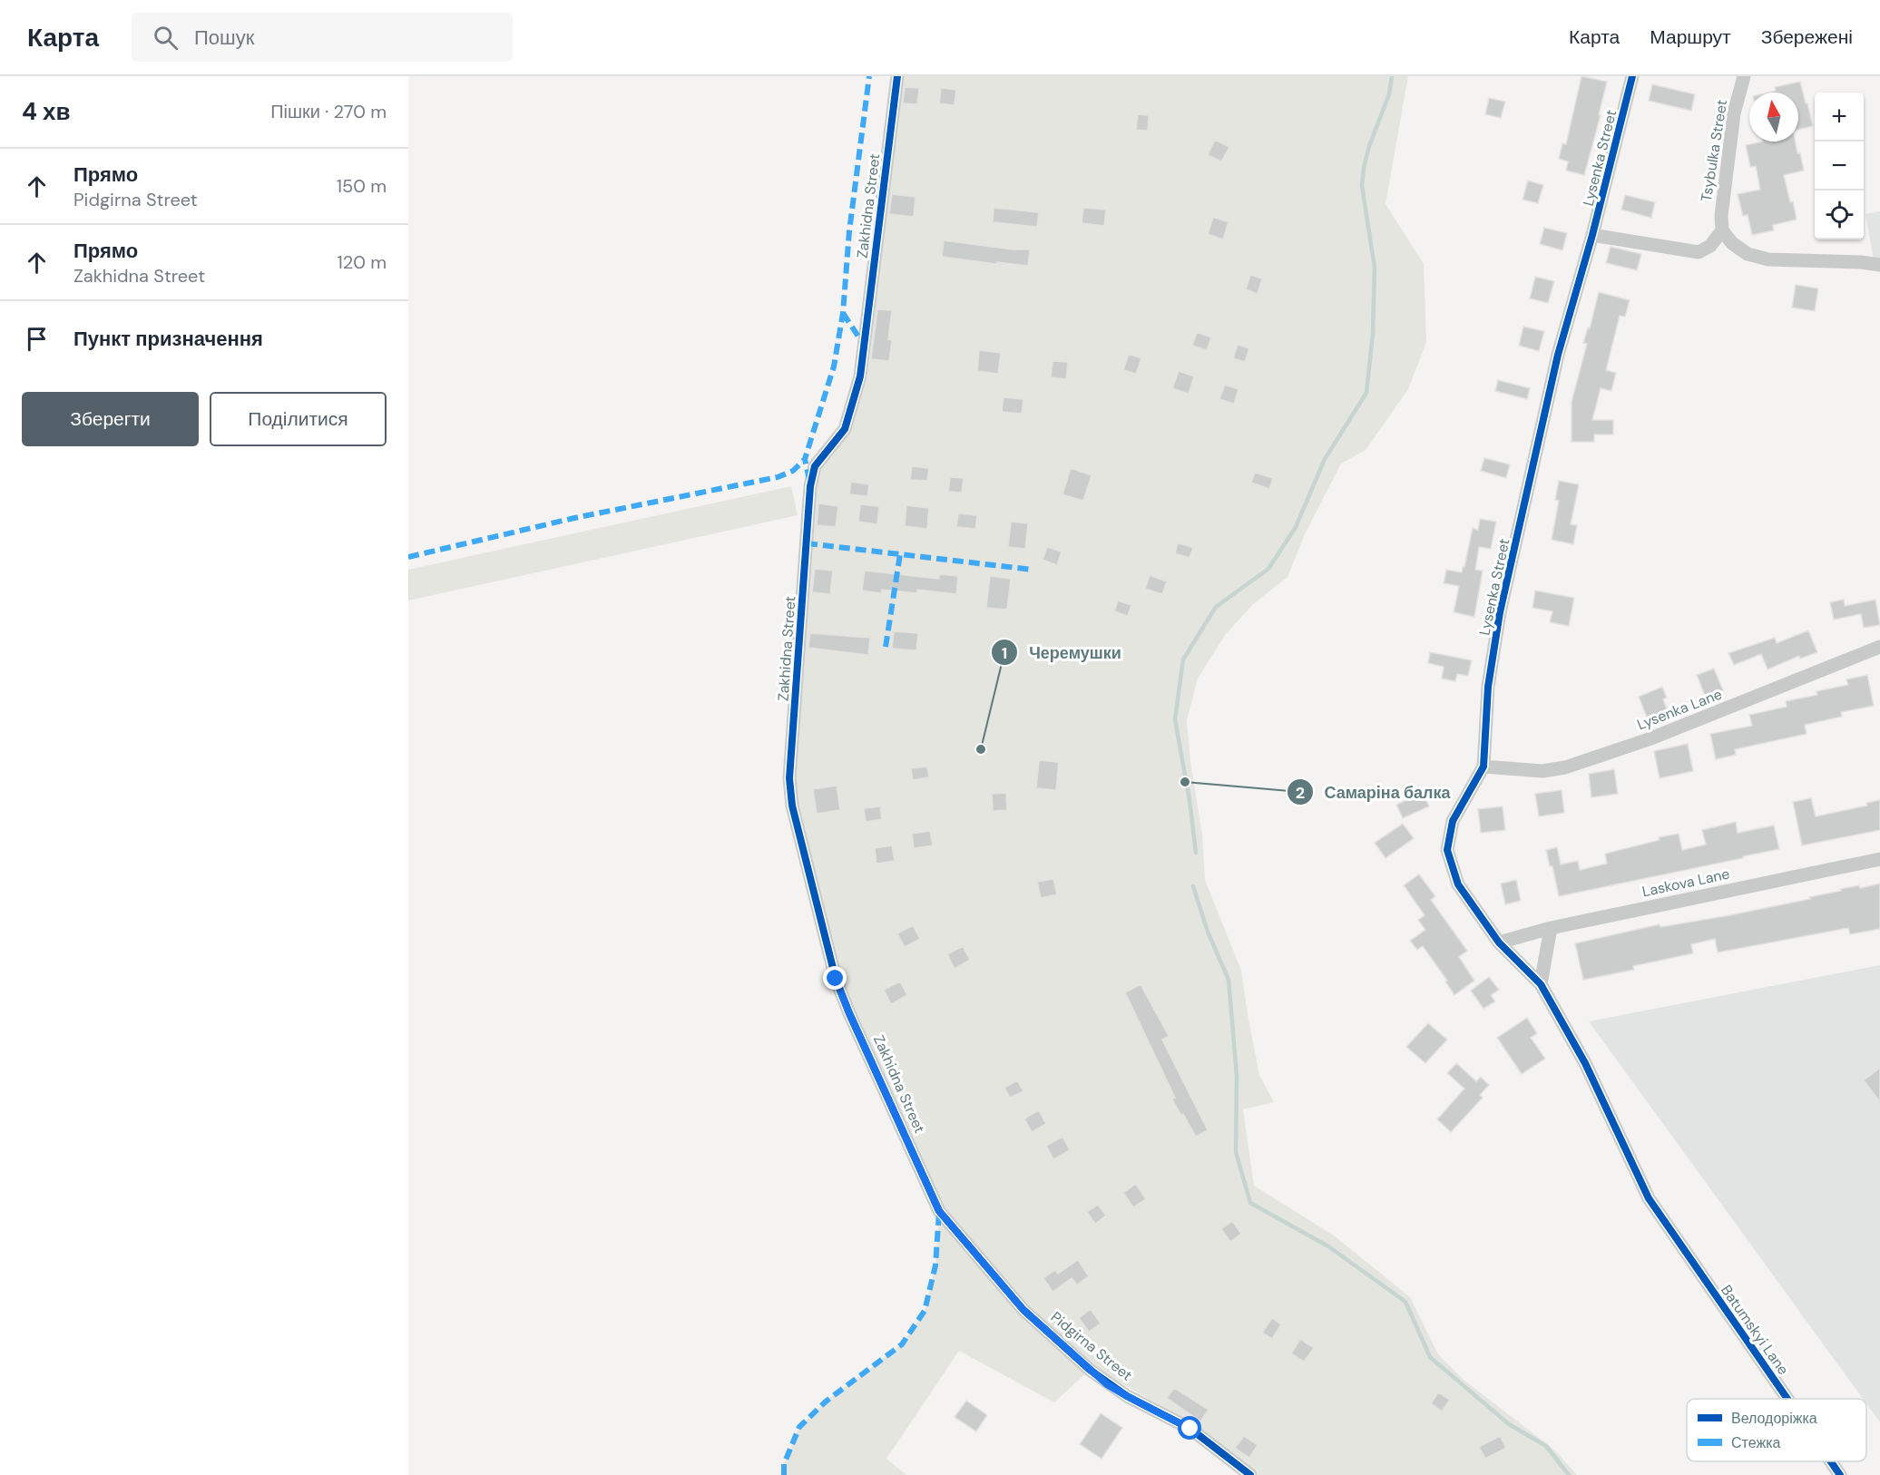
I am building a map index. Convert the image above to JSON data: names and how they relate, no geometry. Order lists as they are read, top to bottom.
{
  "streets": {
    "street": [
      "Tsybulka Street",
      "Lysenka Street",
      "Zakhidna Street",
      "Lysenka Lane",
      "Laskova Lane",
      "Batumskyi Lane",
      "Pidgirna Street"
    ]
  },
  "crossings": [
    ["Lysenka Street", "Lysenka Lane"],
    ["Lysenka Street", "Laskova Lane"],
    ["Lysenka Street", "Batumskyi Lane"],
    ["Zakhidna Street", "Pidgirna Street"]
  ],
  "places": ["Черемушки", "Самаріна балка"],
  "legend": ["Велодоріжка", "Стежка"],
  "north": "top",
  "page": {
    "header": "Карта",
    "search": "Пошук",
    "nav": ["Карта", "Маршрут", "Збережені"],
    "heading": ["4 хв", "Пішки · 270 m"],
    "map_buttons": ["+", "−"],
    "list": [
      ["Прямо", "Pidgirna Street", "150 m"],
      ["Прямо", "Zakhidna Street", "120 m"],
      "Пункт призначення"
    ],
    "buttons": ["Зберегти", "Поділитися"]
  }
}
